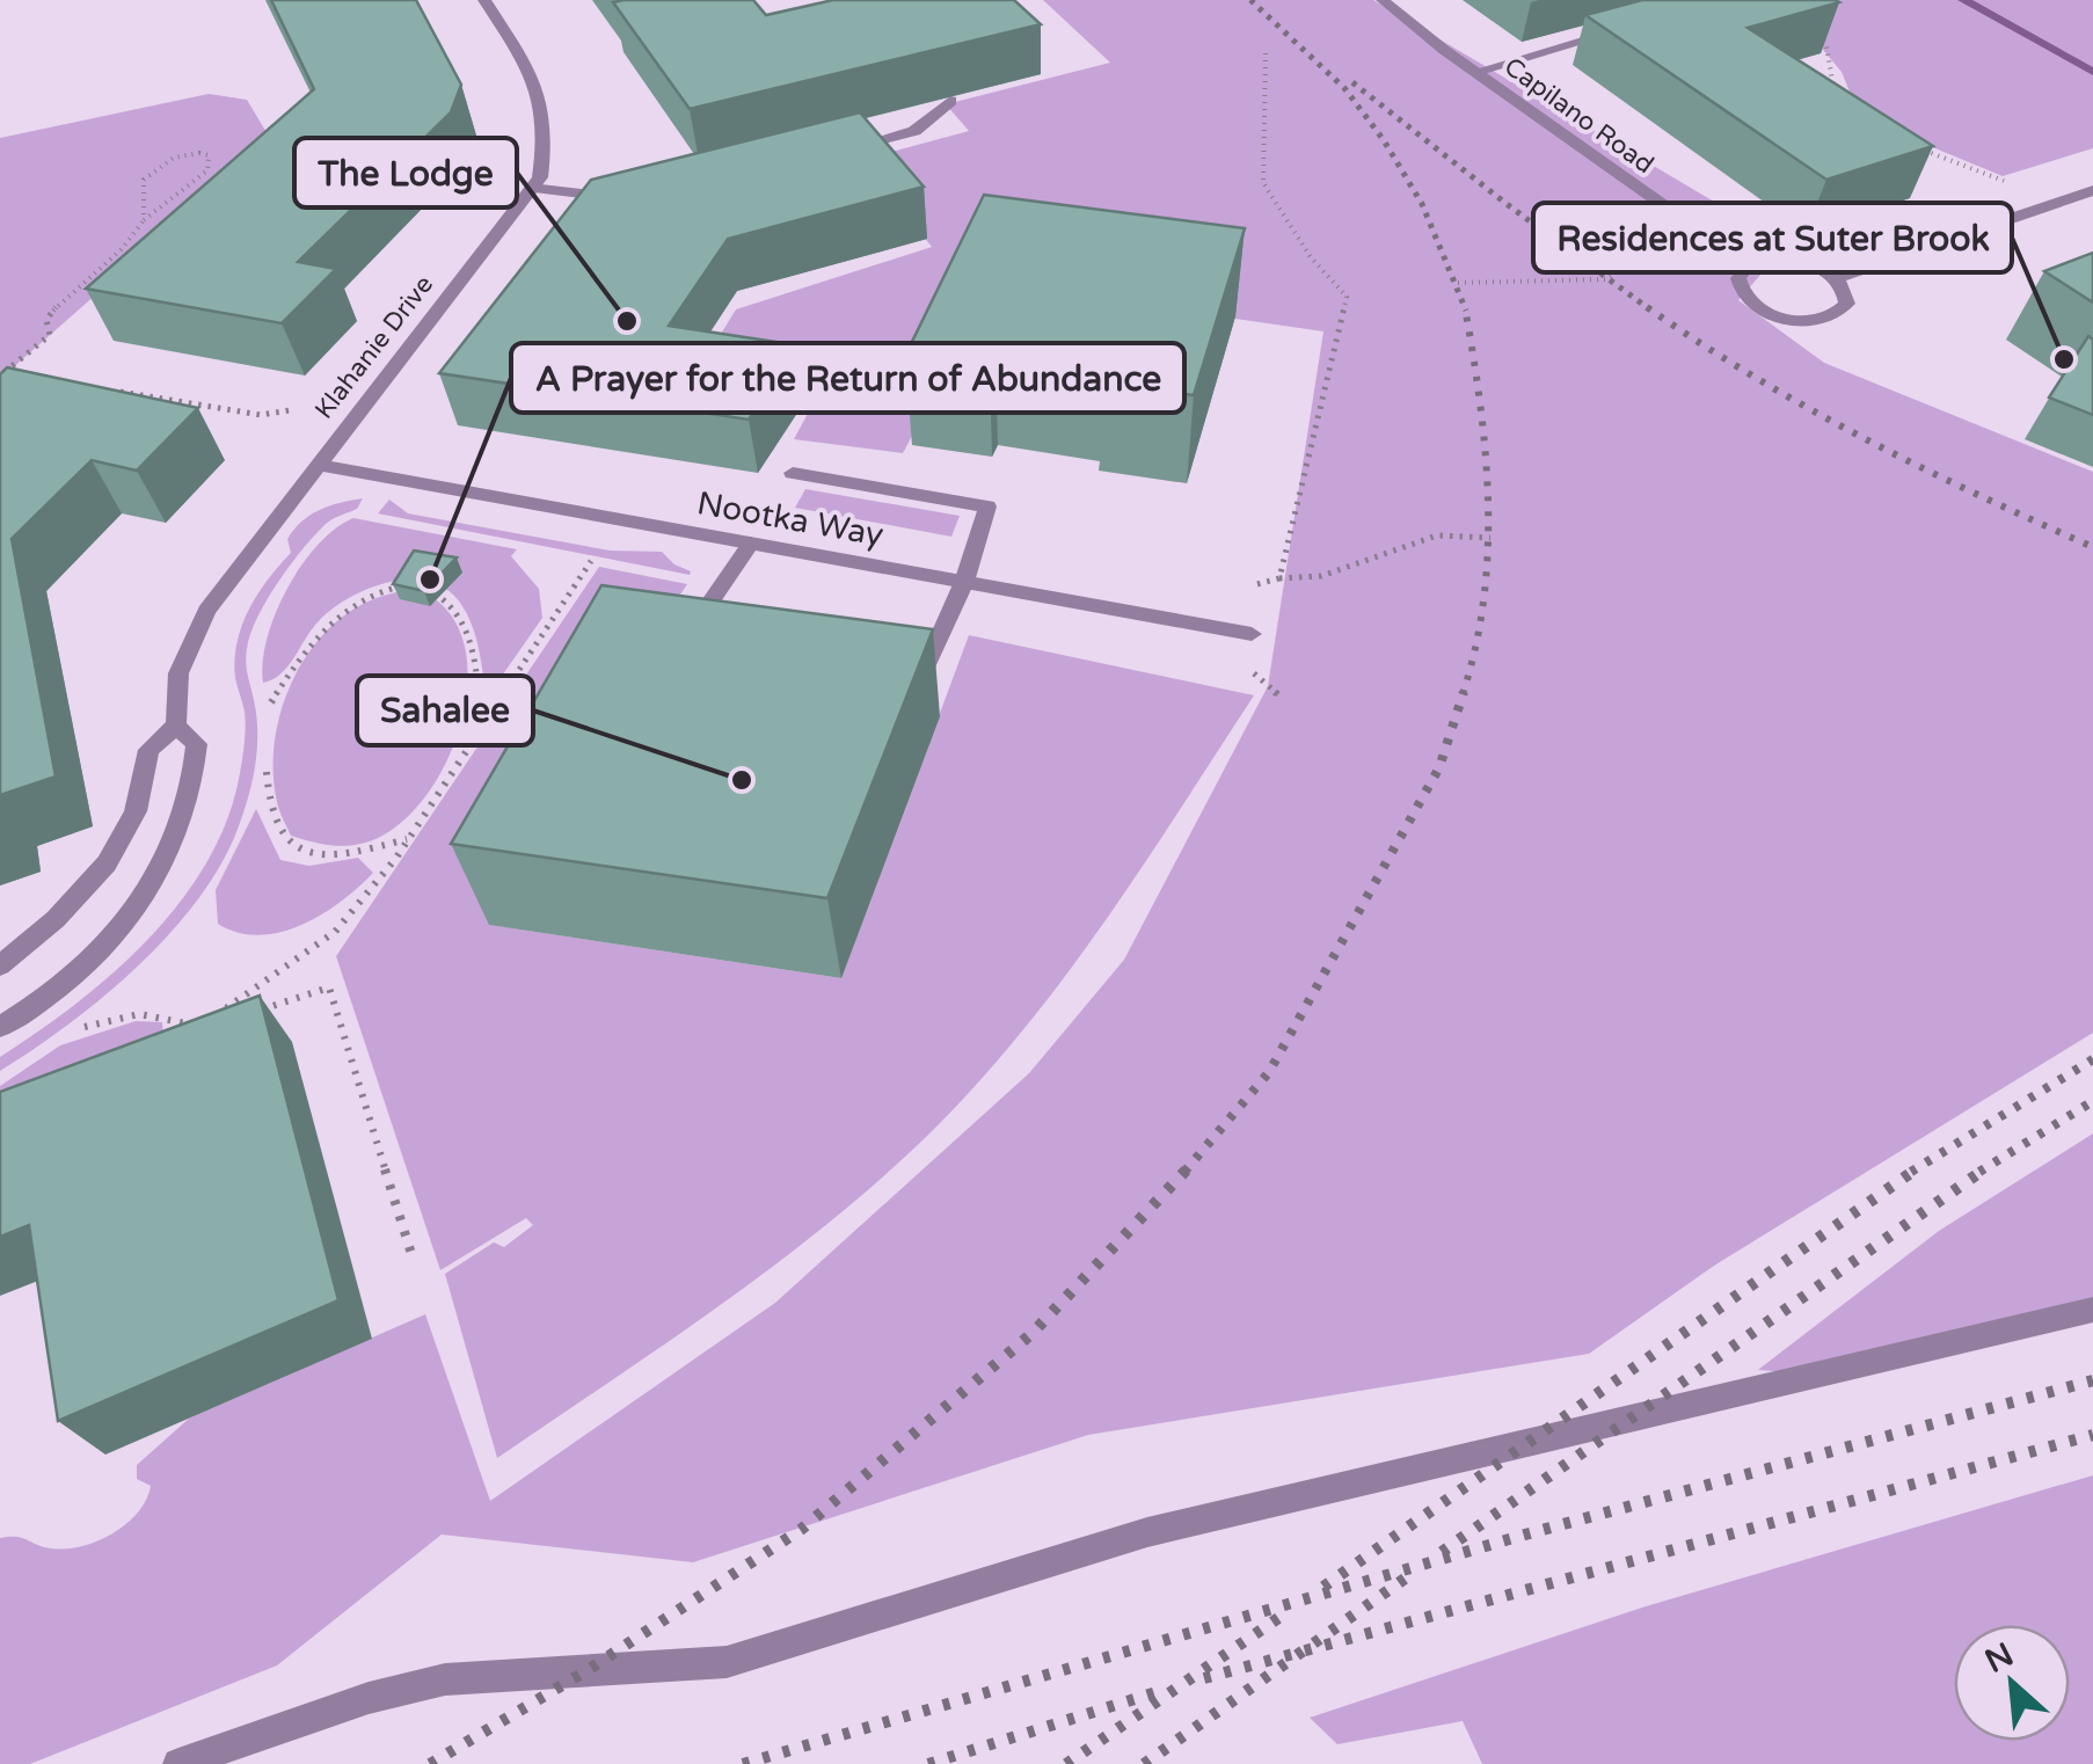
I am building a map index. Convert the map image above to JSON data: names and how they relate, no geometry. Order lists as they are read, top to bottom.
{
  "streets": {
    "street": ["Capilano Road", "Klahanie Drive", "Nootka Way"]
  },
  "crossings": [
    ["Klahanie Drive", "Nootka Way"]
  ],
  "places": [
    "The Lodge",
    "Residences at Suter Brook",
    "A Prayer for the Return of Abundance",
    "Sahalee"
  ],
  "north": "top left"
}
